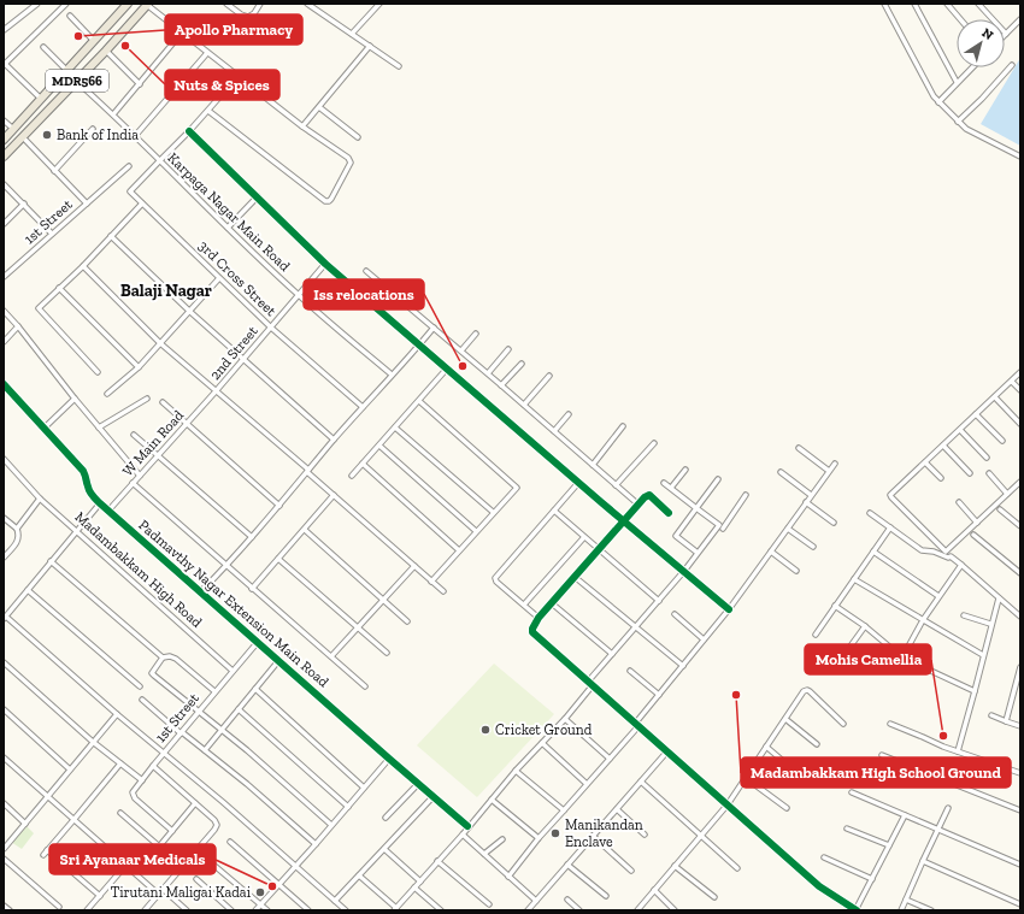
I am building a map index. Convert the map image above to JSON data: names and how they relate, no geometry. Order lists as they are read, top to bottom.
{
  "streets": {
    "main road": ["MDR566"],
    "street": [
      "Karpaga Nagar Main Road",
      "1st Street",
      "3rd Cross Street",
      "2nd Street",
      "W Main Road",
      "Madambakkam High Road",
      "Padmavthy Nagar Extension Main Road"
    ]
  },
  "crossings": [
    ["MDR566", "Karpaga Nagar Main Road"],
    ["Karpaga Nagar Main Road", "3rd Cross Street"],
    ["Karpaga Nagar Main Road", "2nd Street"],
    ["1st Street", "Madambakkam High Road"],
    ["3rd Cross Street", "2nd Street"],
    ["2nd Street", "W Main Road"],
    ["W Main Road", "Padmavthy Nagar Extension Main Road"]
  ],
  "districts": ["Balaji Nagar"],
  "places": [
    "Apollo Pharmacy",
    "Nuts & Spices",
    "Bank of India",
    "Iss relocations",
    "Madambakkam High School Ground",
    "Cricket Ground",
    "Mohis Camellia",
    "Manikandan Enclave",
    "Sri Ayanaar Medicals",
    "Tirutani Maligai Kadai"
  ],
  "north": "top right"
}
